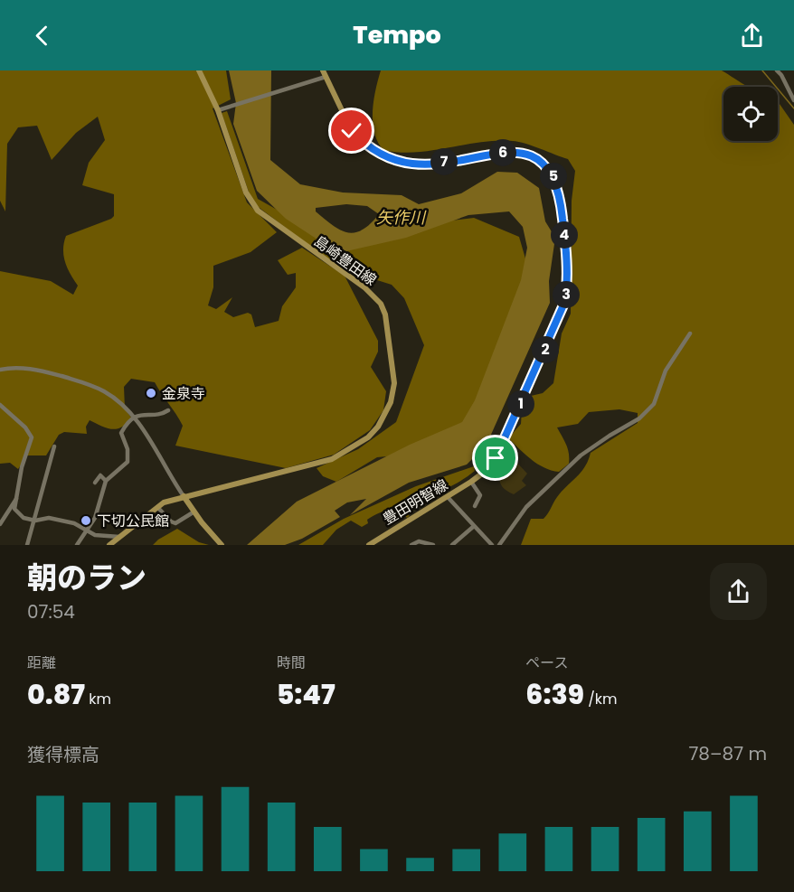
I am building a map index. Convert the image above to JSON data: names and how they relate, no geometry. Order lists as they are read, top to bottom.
{
  "streets": {
    "main road": ["島崎豊田線", "豊田明智線"]
  },
  "water": ["矢作川"],
  "places": ["金泉寺", "下切公民館"],
  "page": {
    "header": "Tempo",
    "pins": [
      "6",
      "7",
      "5",
      "4",
      "3",
      "2",
      "1"
    ],
    "heading": ["朝のラン", "07:54"],
    "stats": [
      ["距離", "0.87 km"],
      ["時間", "5:47"],
      ["ペース", "6:39 /km"]
    ],
    "chart": ["獲得標高", "78–87 m"]
  }
}
